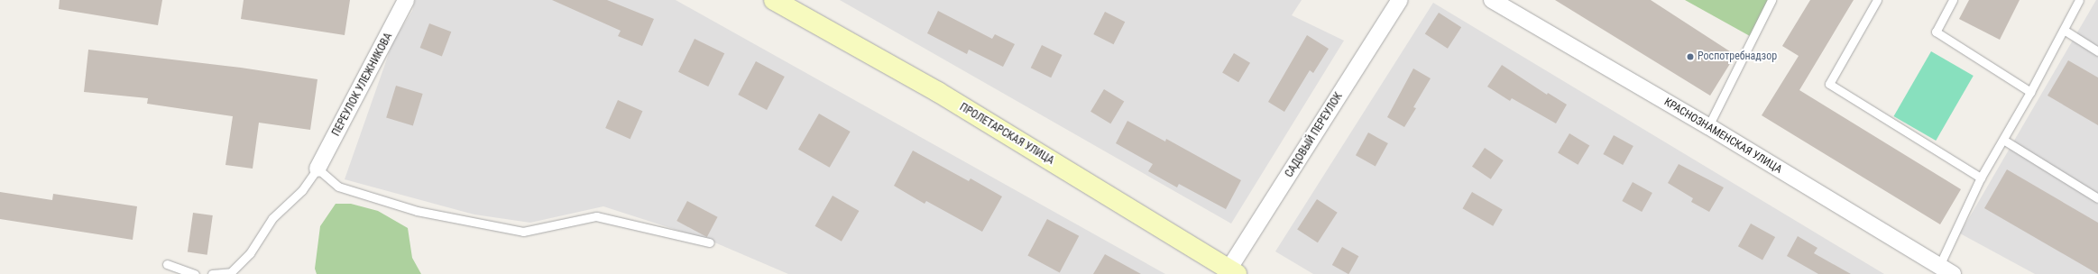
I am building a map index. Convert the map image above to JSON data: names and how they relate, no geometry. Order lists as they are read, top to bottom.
{
  "streets": {
    "street": [
      "ПЕРЕУЛОК УЛЕЖНИКОВА",
      "ПРОЛЕТАРСКАЯ УЛИЦА",
      "САДОВЫЙ ПЕРЕУЛОК",
      "КРАСНОЗНАМЕНСКАЯ УЛИЦА"
    ]
  },
  "crossings": [
    ["ПРОЛЕТАРСКАЯ УЛИЦА", "САДОВЫЙ ПЕРЕУЛОК"]
  ],
  "places": ["Роспотребнадзор"]
}
